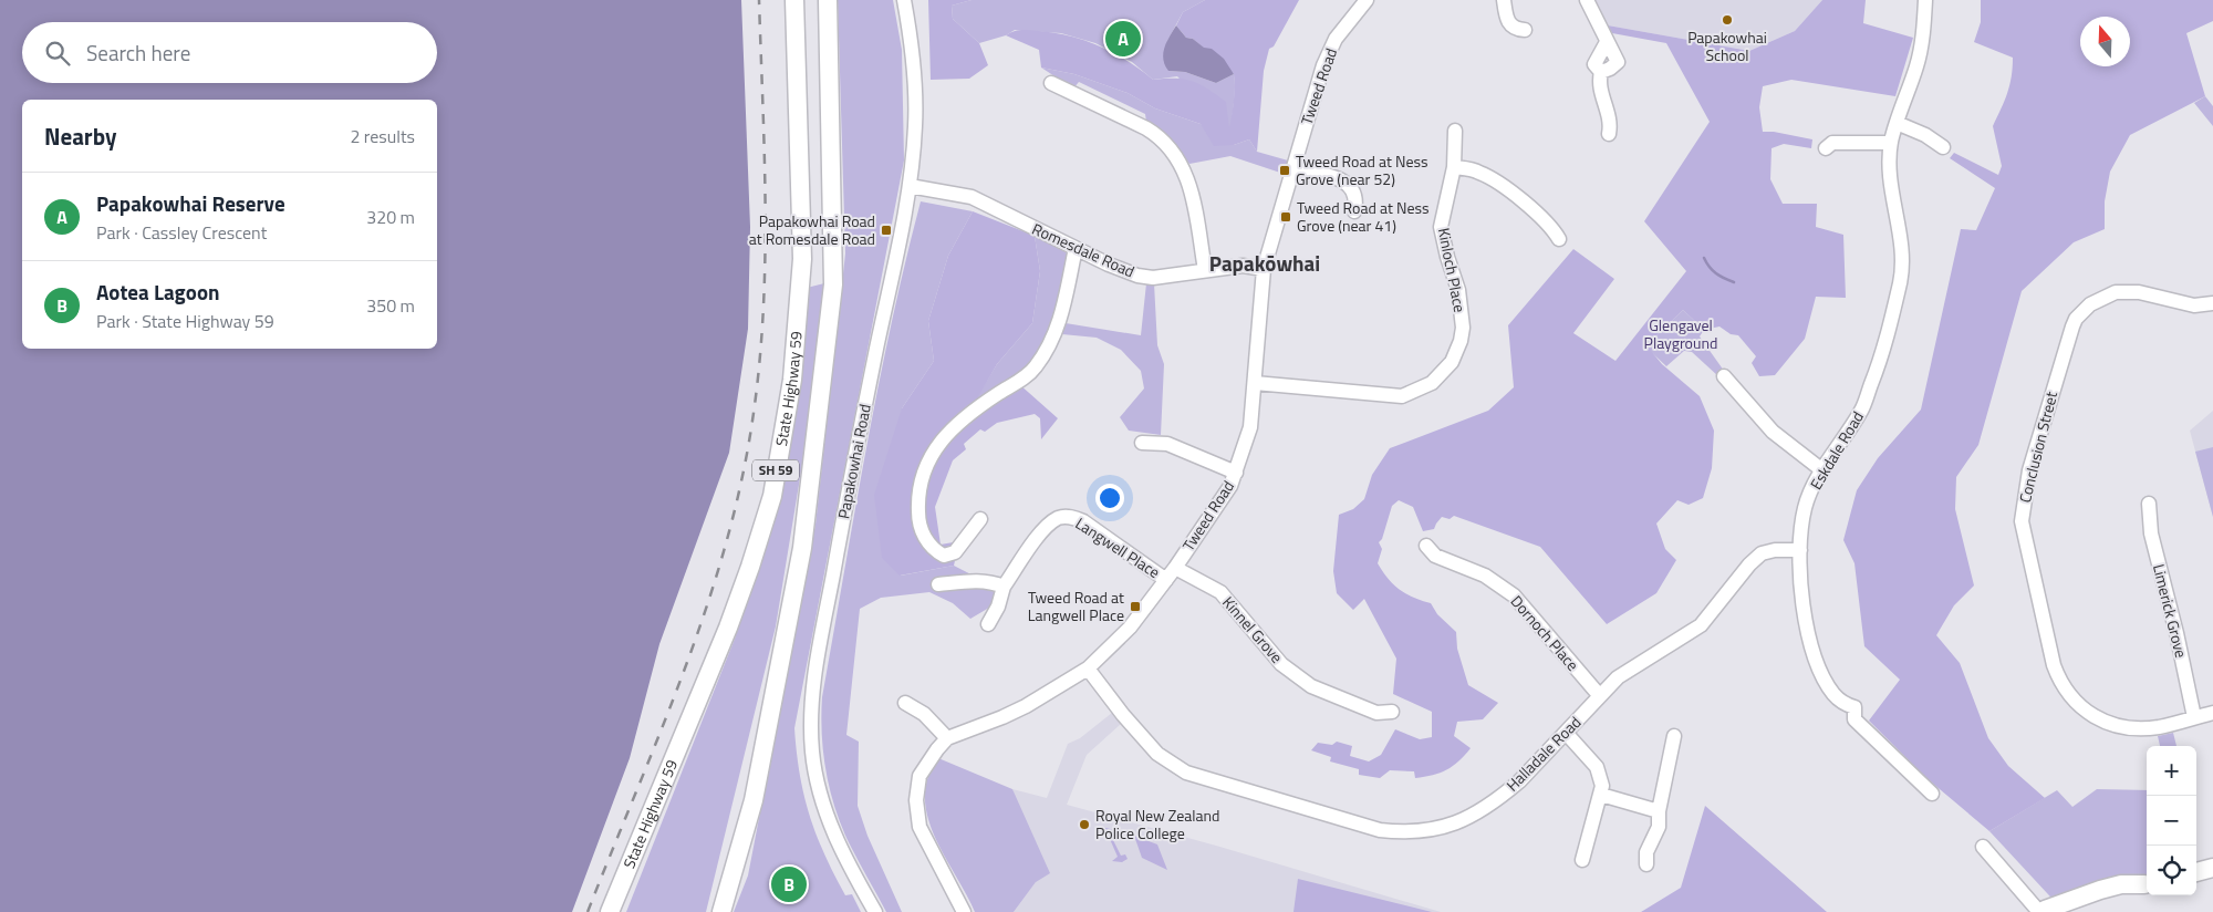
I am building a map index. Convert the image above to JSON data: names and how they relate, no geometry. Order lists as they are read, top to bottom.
{
  "streets": {
    "main road": ["State Highway 59", "SH 59"],
    "street": [
      "Tweed Road",
      "Romesdale Road",
      "Kinloch Place",
      "Conclusion Street",
      "Eskdale Road",
      "Papakowhai Road",
      "Langwell Place",
      "Limerick Grove",
      "Kinnel Grove",
      "Dornoch Place",
      "Halladale Road"
    ]
  },
  "crossings": [
    ["Tweed Road", "Romesdale Road"],
    ["Tweed Road", "Kinloch Place"],
    ["Tweed Road", "Langwell Place"],
    ["Tweed Road", "Kinnel Grove"],
    ["Tweed Road", "Halladale Road"],
    ["Romesdale Road", "Papakowhai Road"],
    ["Conclusion Street", "Limerick Grove"],
    ["Eskdale Road", "Halladale Road"],
    ["Dornoch Place", "Halladale Road"]
  ],
  "districts": ["Papakōwhai"],
  "parks": ["Glengavel Playground"],
  "places": {
    "other": ["Papakowhai School", "Royal New Zealand Police College"],
    "transit": [
      "Tweed Road at Ness Grove (near 52)",
      "Tweed Road at Ness Grove (near 41)",
      "Papakowhai Road at Romesdale Road",
      "Tweed Road at Langwell Place"
    ]
  },
  "north": "top",
  "page": {
    "pins": ["A", "B"],
    "search": "Search here",
    "heading": ["Nearby", "2 results"],
    "list": [
      {
        "mark": "A",
        "name": "Papakowhai Reserve",
        "note": "Park · Cassley Crescent",
        "value": "320 m"
      },
      {
        "mark": "B",
        "name": "Aotea Lagoon",
        "note": "Park · State Highway 59",
        "value": "350 m"
      }
    ],
    "map_buttons": ["+", "−"]
  }
}
